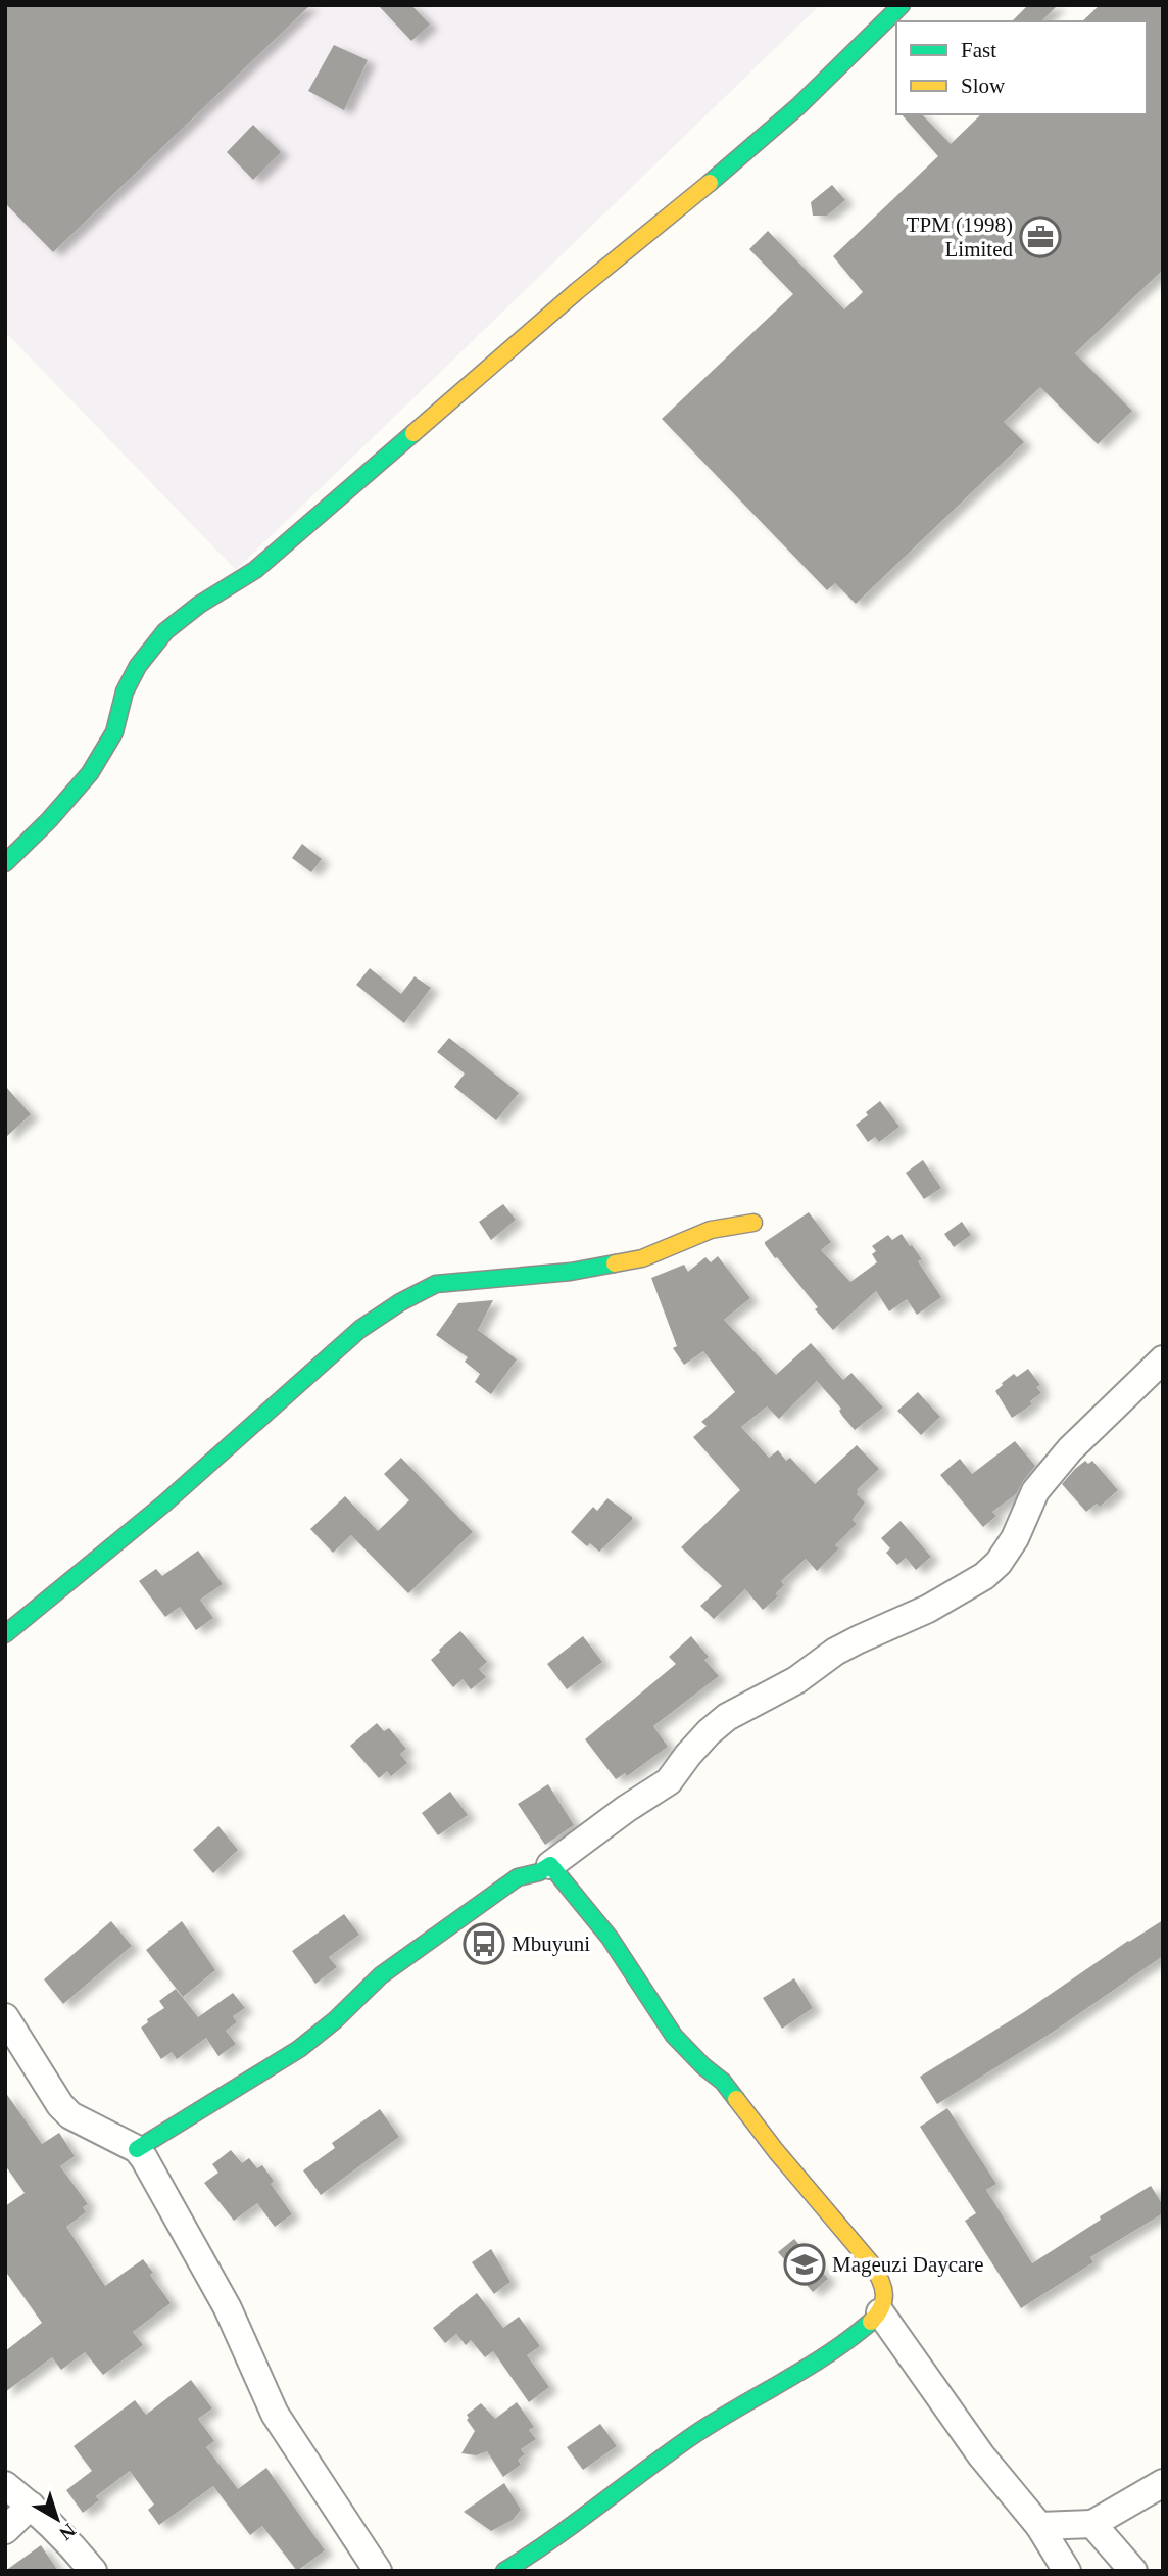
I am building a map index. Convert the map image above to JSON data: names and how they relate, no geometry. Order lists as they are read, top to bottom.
{
  "places": {
    "office": ["TPM (1998) Limited"],
    "bus stop": ["Mbuyuni"],
    "school or university": ["Mageuzi Daycare"]
  },
  "legend": ["Fast", "Slow"],
  "north": "bottom right"
}
